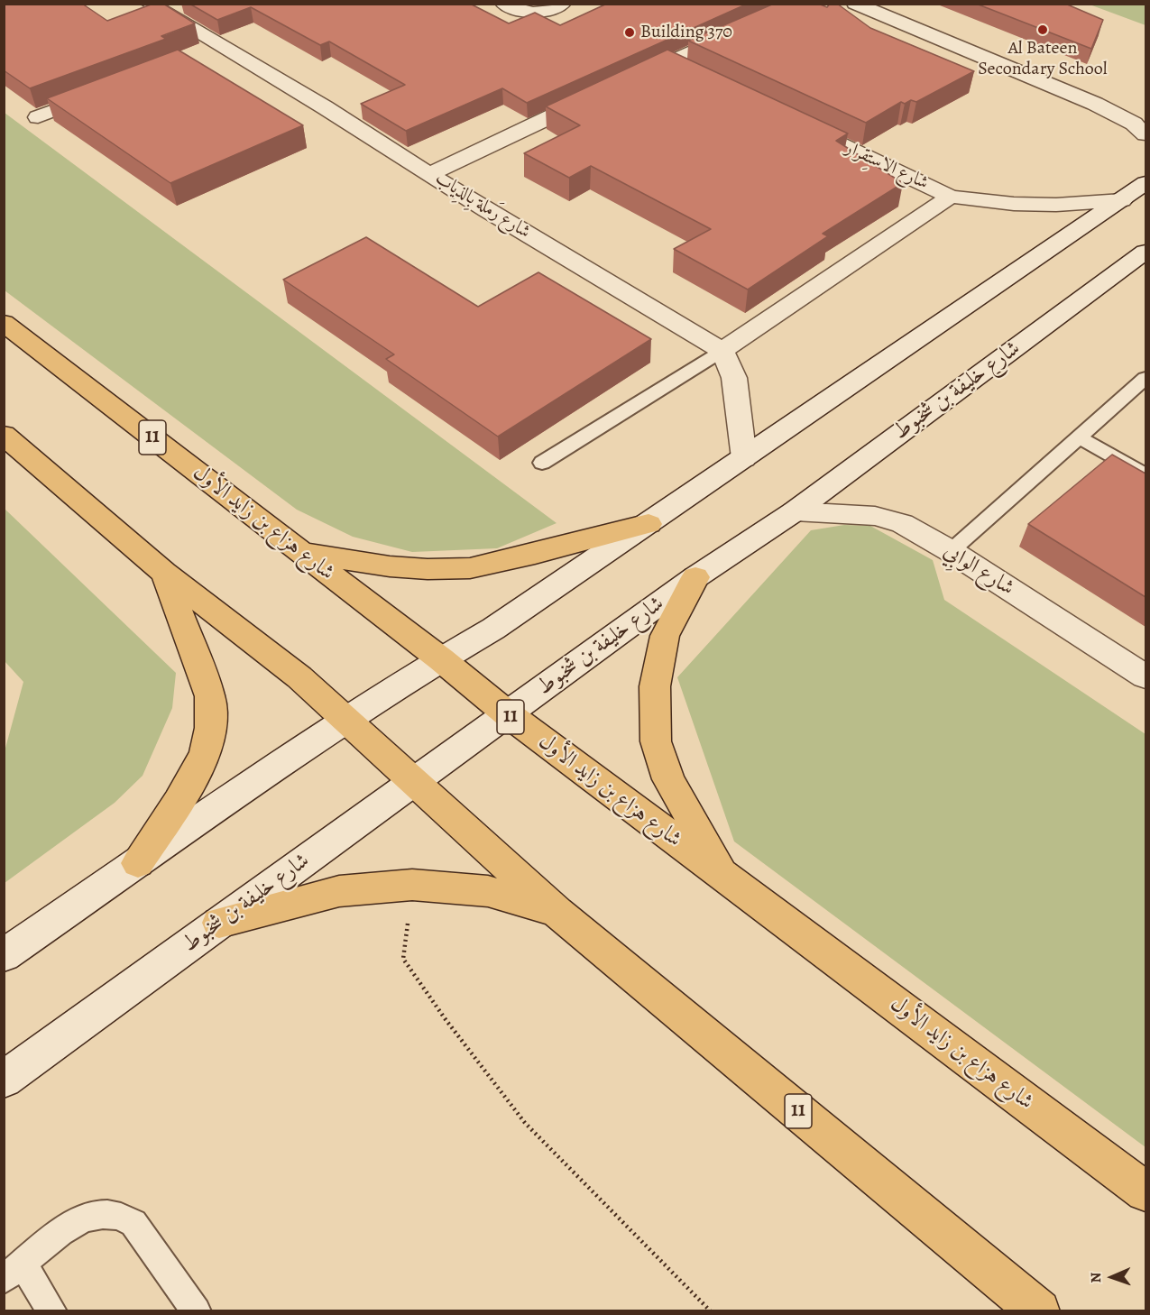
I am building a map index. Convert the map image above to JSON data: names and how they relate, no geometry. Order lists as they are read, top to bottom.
{
  "streets": {
    "main road": ["11", "شارع هزاع بن زايد الأول"],
    "street": [
      "شارع الاستِقرار",
      "شارع رَملة بِالذِياب",
      "شارع خليفة بن شخبوط",
      "شارع الوابِي"
    ]
  },
  "crossings": [
    ["شارع خليفة بن شخبوط", "11"],
    ["شارع خليفة بن شخبوط", "شارع هزاع بن زايد الأول"],
    ["شارع خليفة بن شخبوط", "شارع الوابِي"]
  ],
  "places": ["Al Bateen Secondary School", "Building 370"],
  "north": "left"
}
